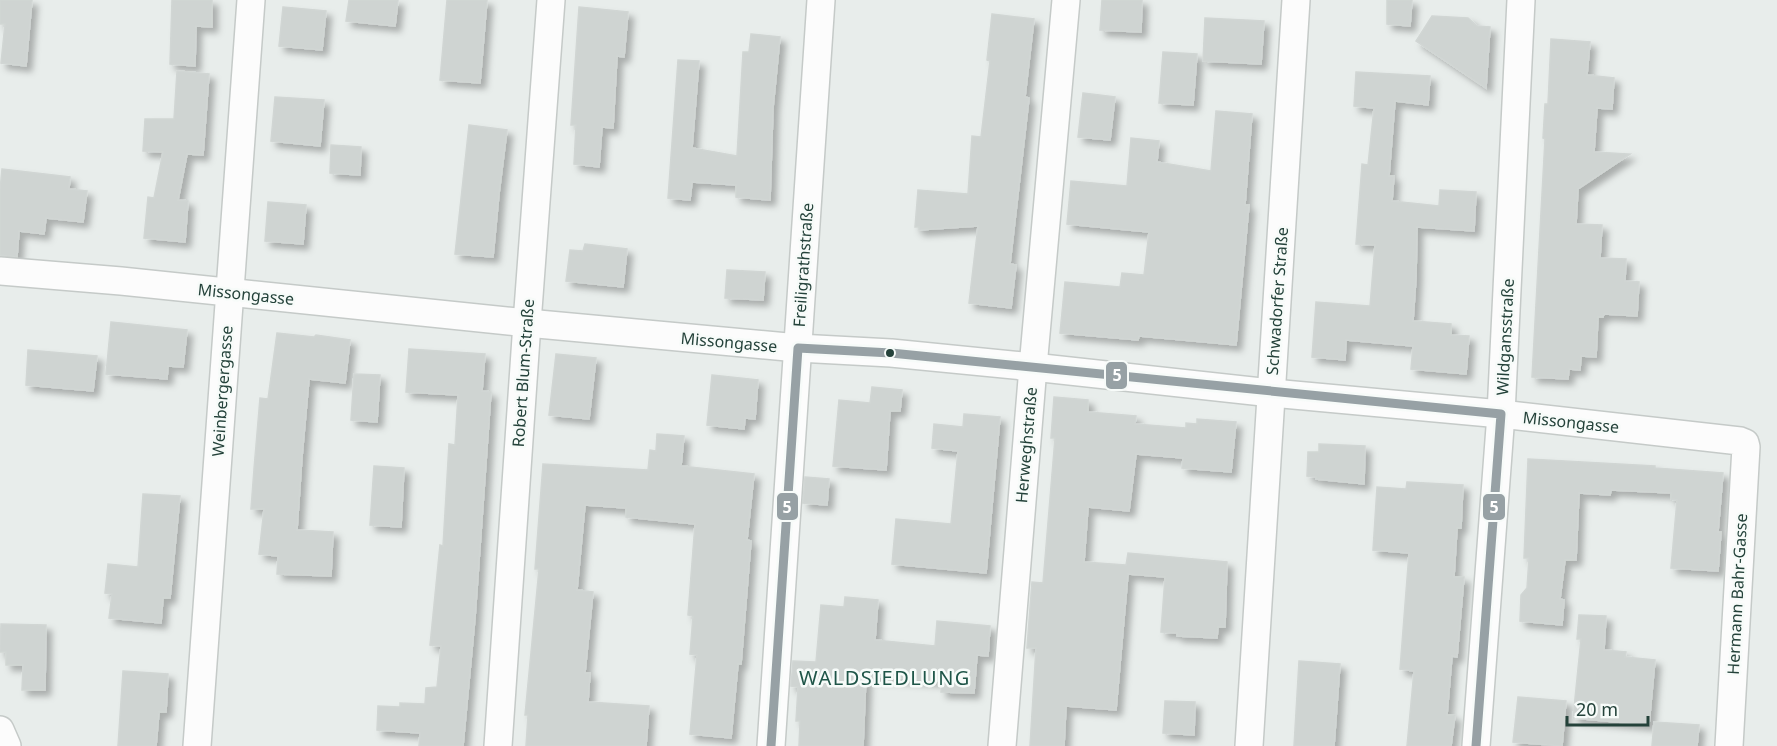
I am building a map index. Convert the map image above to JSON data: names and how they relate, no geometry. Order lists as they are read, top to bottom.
{
  "streets": {
    "street": [
      "Freiligrathstraße",
      "Missongasse",
      "Schwadorfer Straße",
      "Wildgansstraße",
      "Robert Blum-Straße",
      "Weinbergergasse",
      "Herweghstraße",
      "Hermann Bahr-Gasse"
    ]
  },
  "crossings": [
    ["Freiligrathstraße", "Missongasse"],
    ["Missongasse", "Schwadorfer Straße"],
    ["Missongasse", "Wildgansstraße"],
    ["Missongasse", "Robert Blum-Straße"],
    ["Missongasse", "Weinbergergasse"],
    ["Missongasse", "Herweghstraße"],
    ["Missongasse", "Hermann Bahr-Gasse"]
  ],
  "districts": ["WALDSIEDLUNG"],
  "lines": ["transit line 5"],
  "scale_bar": "20 m"
}
